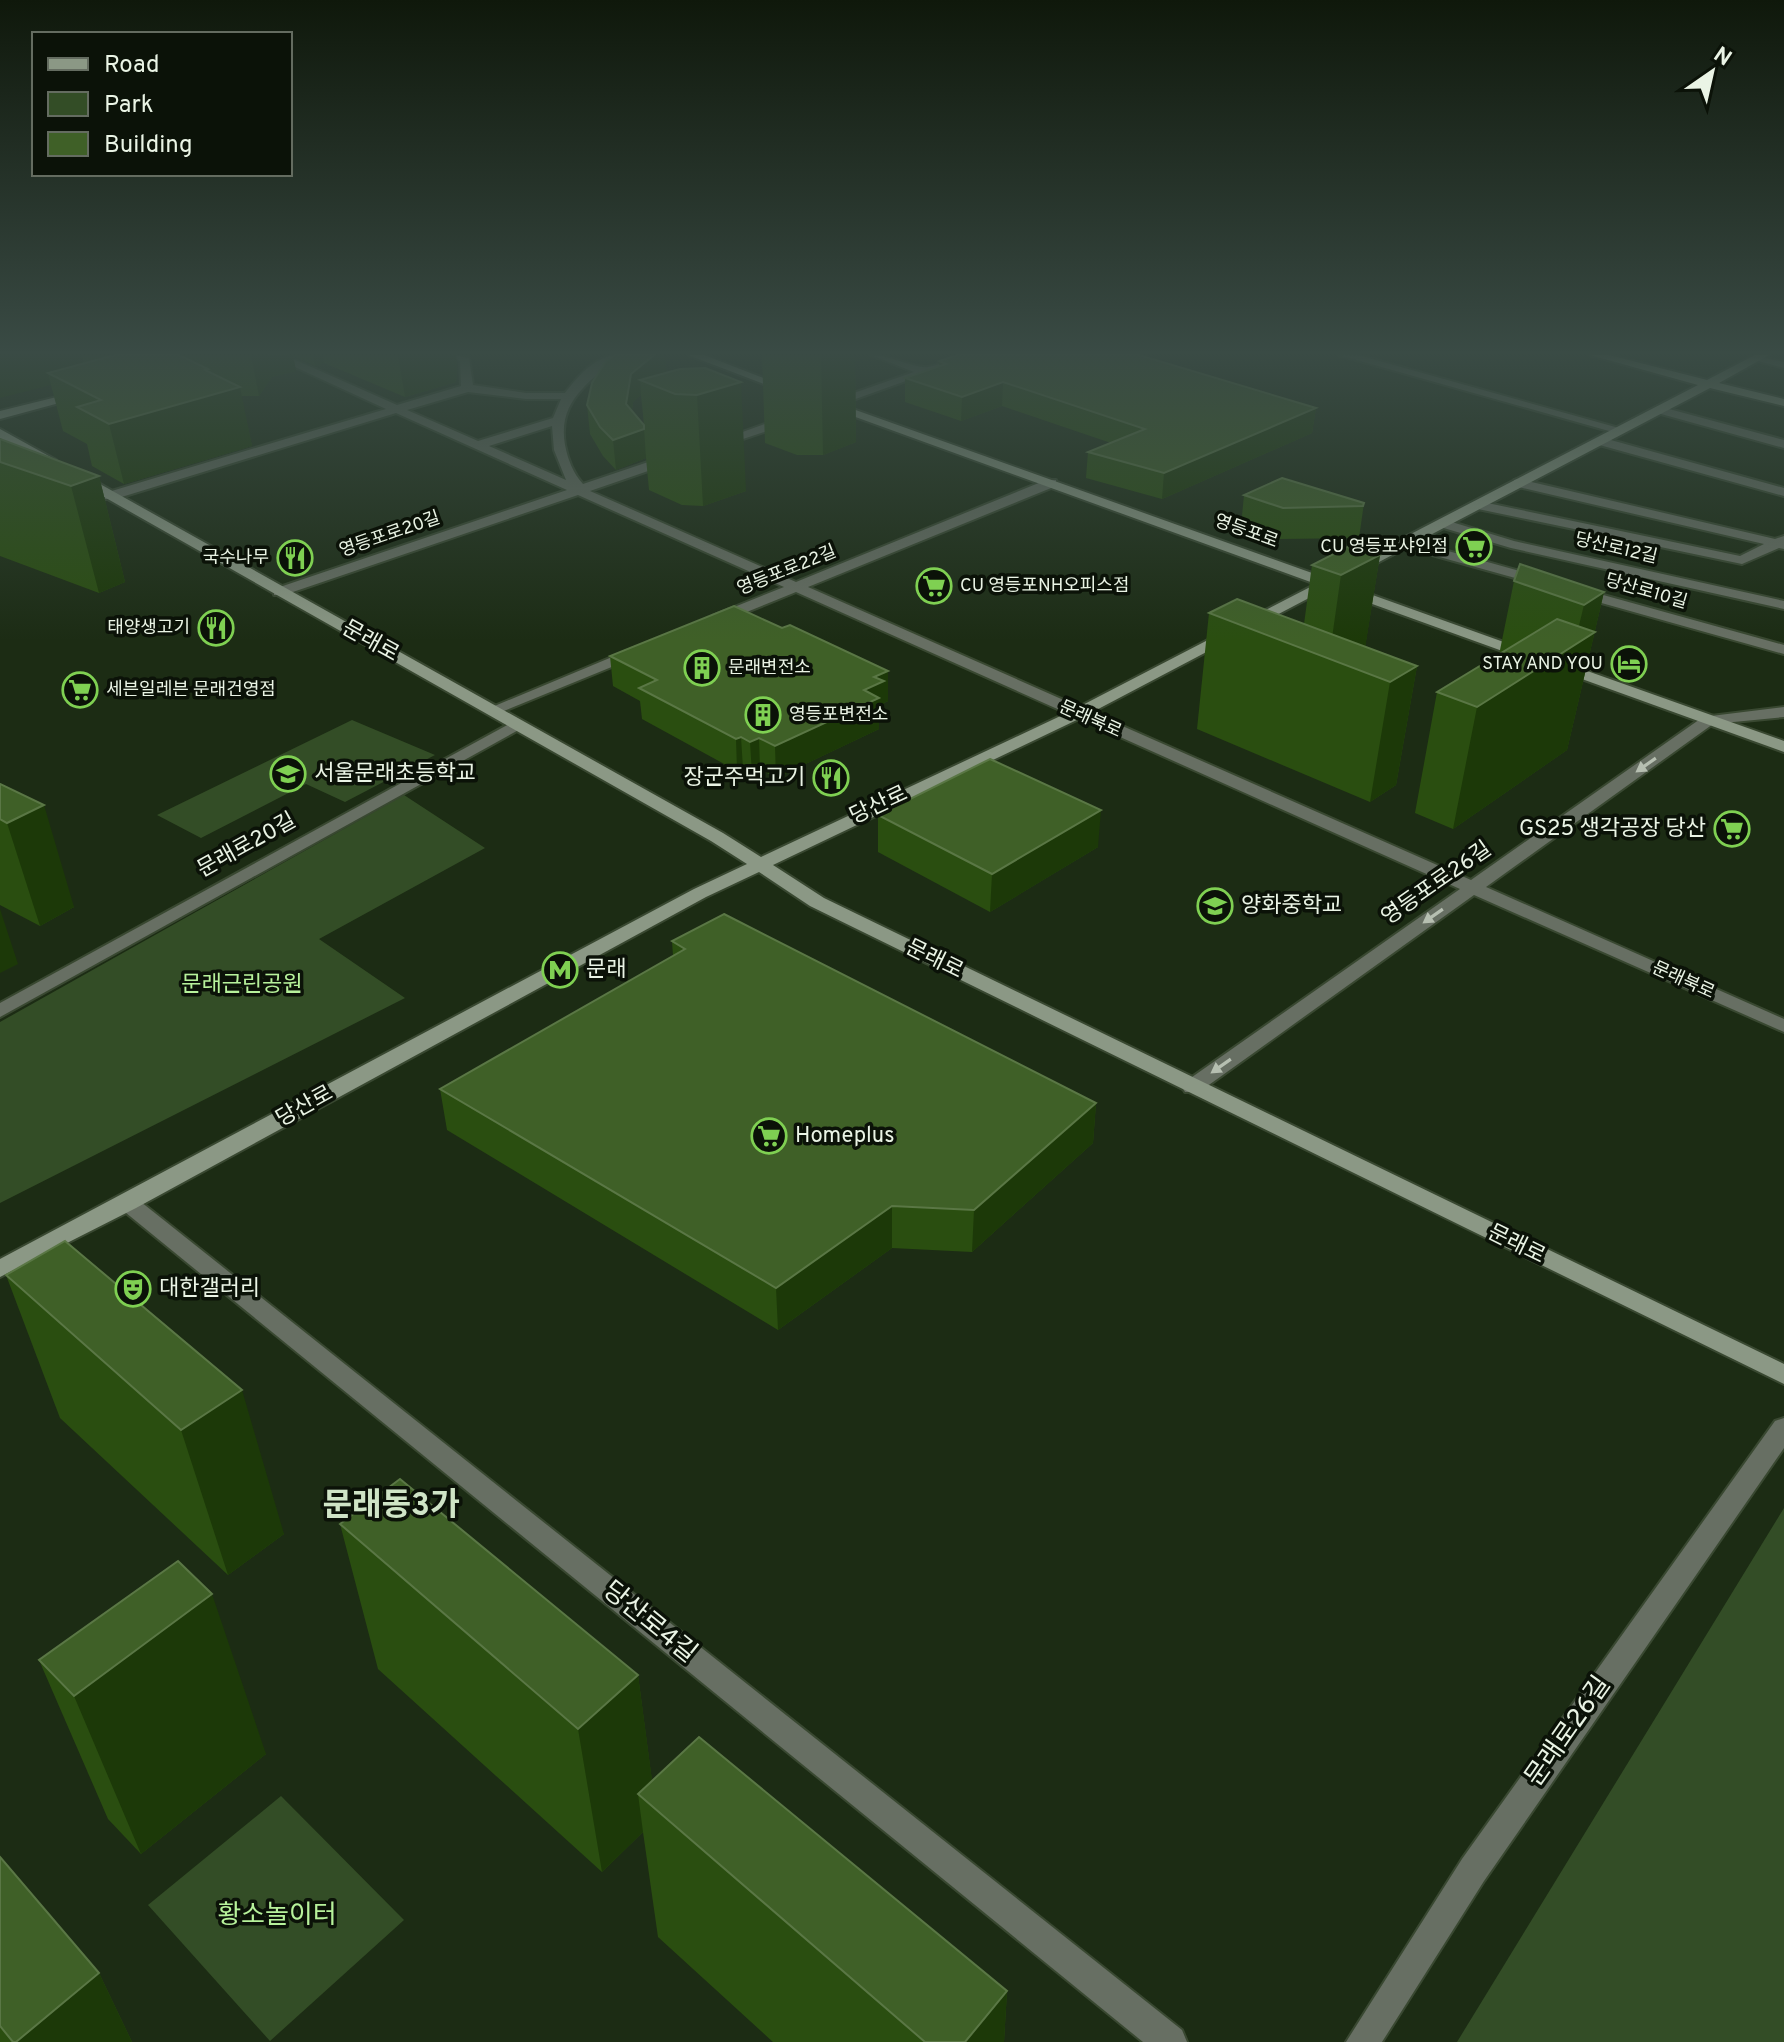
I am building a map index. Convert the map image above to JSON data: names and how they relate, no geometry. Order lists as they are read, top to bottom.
{
  "streets": {
    "main road": ["영등포로", "문래로", "당산로"],
    "street": [
      "영등포로20길",
      "당산로12길",
      "영등포로22길",
      "당산로10길",
      "문래북로",
      "문래로20길",
      "영등포로26길",
      "당산로4길",
      "문래로26길"
    ]
  },
  "crossings": [
    ["영등포로", "영등포로22길"],
    ["영등포로", "당산로"],
    ["영등포로", "영등포로26길"],
    ["영등포로20길", "문래로"],
    ["영등포로20길", "문래북로"],
    ["당산로12길", "당산로"],
    ["영등포로22길", "문래북로"],
    ["당산로10길", "당산로"],
    ["문래로", "당산로"],
    ["문래로", "문래로20길"],
    ["문래로", "영등포로26길"],
    ["문래북로", "당산로"],
    ["문래북로", "영등포로26길"],
    ["당산로", "당산로4길"]
  ],
  "one_way": ["영등포로26길"],
  "districts": ["문래동3가"],
  "parks": ["문래근린공원", "황소놀이터"],
  "places": {
    "supermarket": [
      "CU 영등포샤인점",
      "CU 영등포NH오피스점",
      "세븐일레븐 문래건영점",
      "GS25 생각공장 당산",
      "Homeplus"
    ],
    "restaurant": ["국수나무", "태양생고기", "장군주먹고기"],
    "hotel": ["STAY AND YOU"],
    "building": ["문래변전소", "영등포변전소"],
    "school or university": ["서울문래초등학교", "양화중학교"],
    "metro station": ["문래"],
    "theatre": ["대한갤러리"]
  },
  "legend": ["Road", "Park", "Building"],
  "north": "top right"
}
